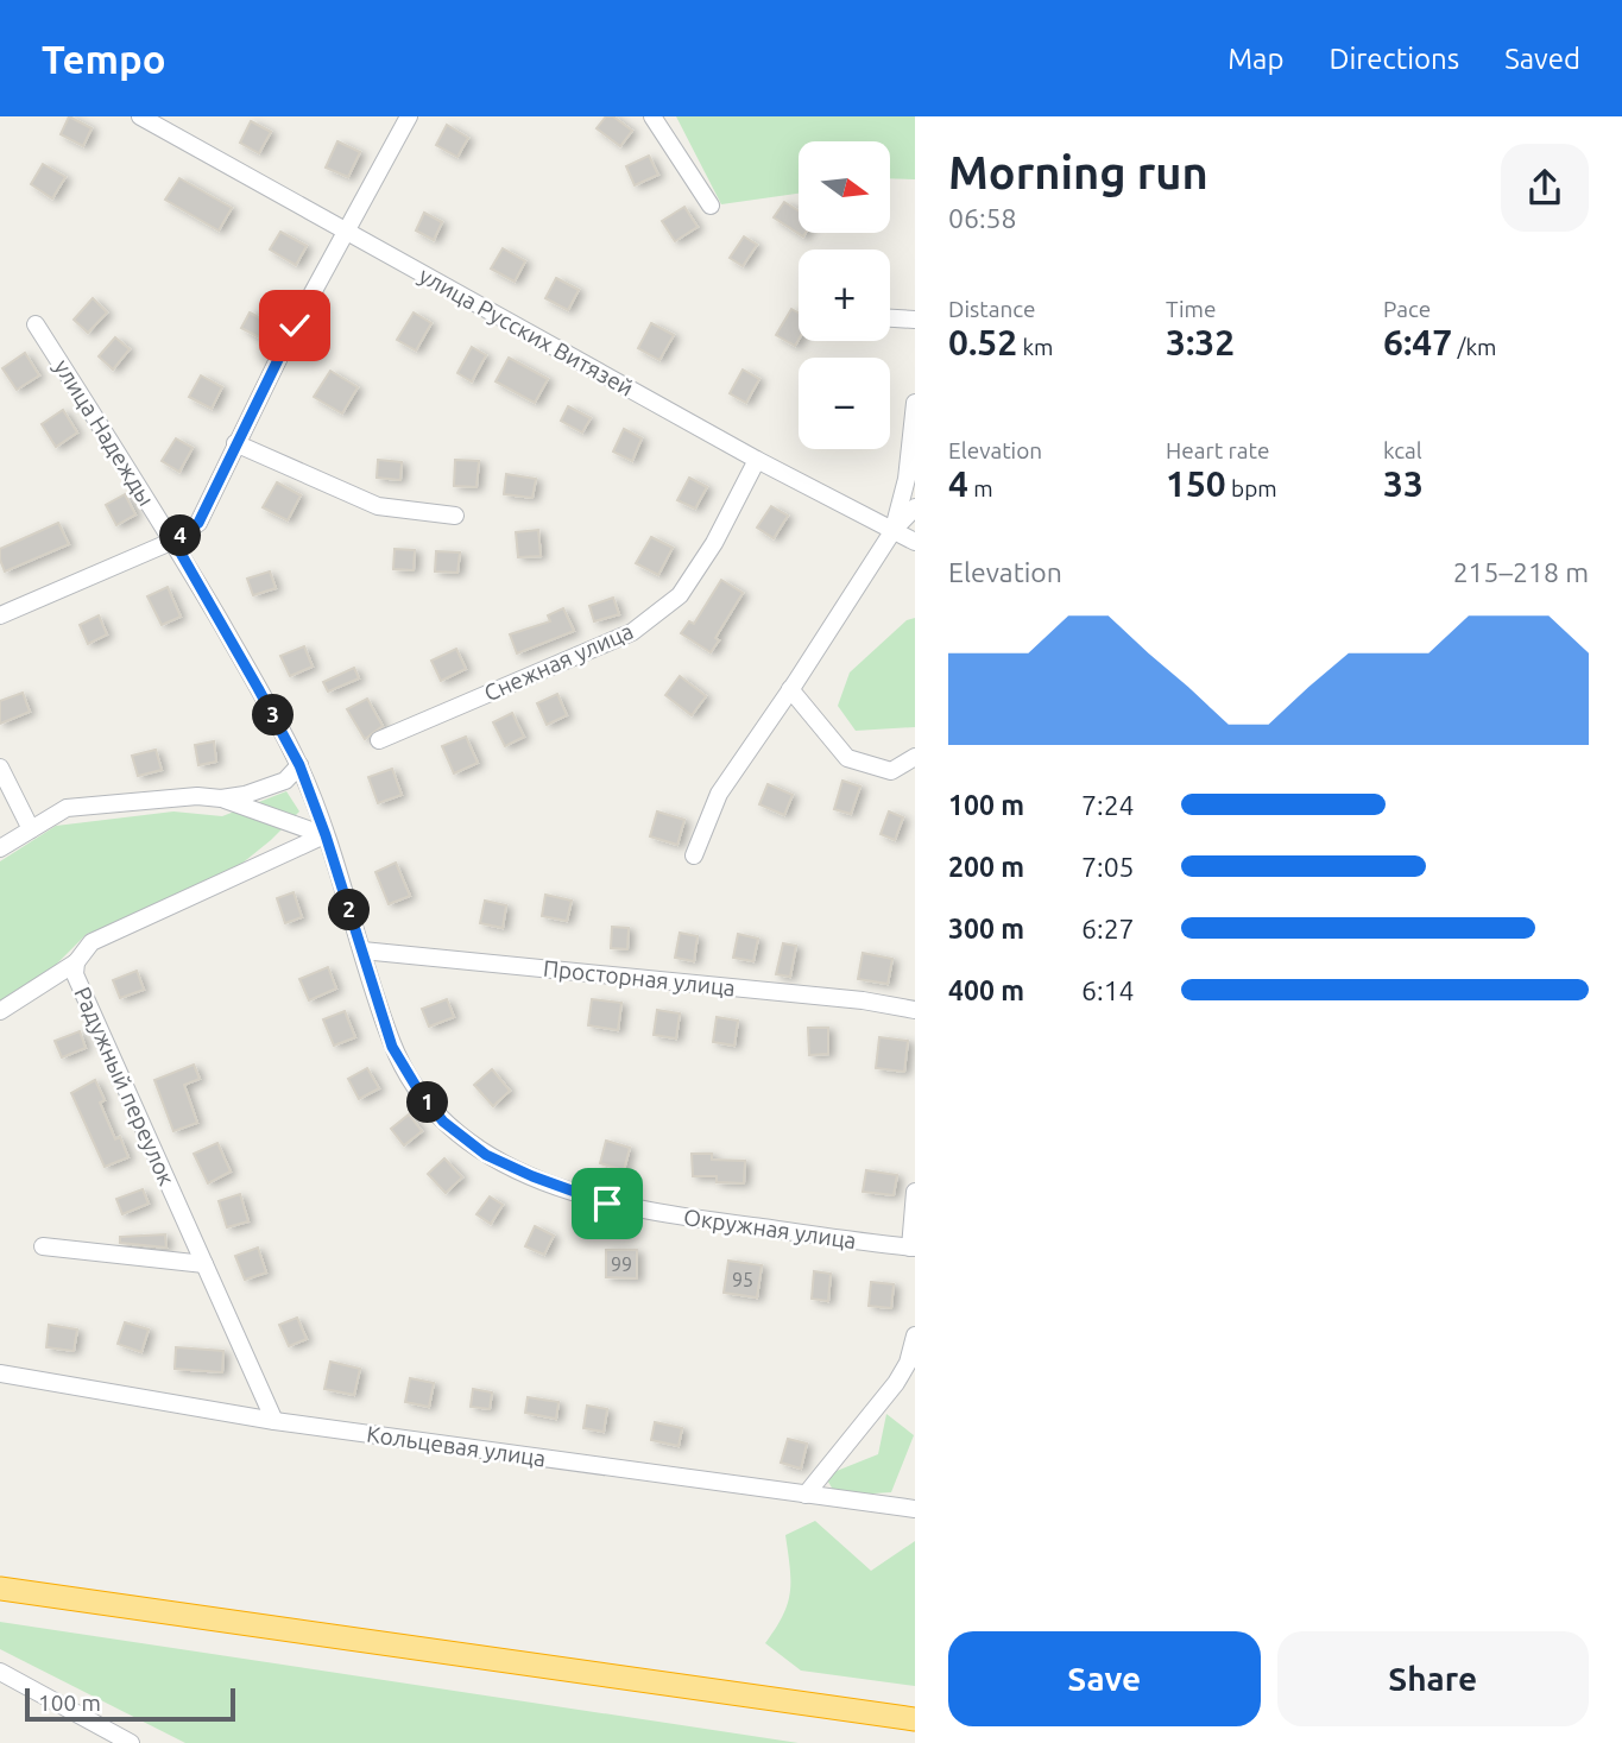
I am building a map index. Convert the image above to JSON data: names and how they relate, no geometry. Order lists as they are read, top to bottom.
{
  "streets": {
    "street": [
      "улица Русских Витязей",
      "улица Надежды",
      "Снежная улица",
      "Просторная улица",
      "Радужный переулок",
      "Окружная улица",
      "Кольцевая улица"
    ]
  },
  "crossings": [
    ["улица Русских Витязей", "Снежная улица"],
    ["улица Надежды", "Окружная улица"],
    ["Просторная улица", "Окружная улица"],
    ["Радужный переулок", "Окружная улица"],
    ["Радужный переулок", "Кольцевая улица"]
  ],
  "house_numbers": ["99", "95"],
  "scale_bar": "100 m",
  "north": "right",
  "page": {
    "header": "Tempo",
    "nav": ["Map", "Directions", "Saved"],
    "heading": ["Morning run", "06:58"],
    "map_buttons": ["+", "−"],
    "stats": [
      ["Distance", "0.52 km"],
      ["Time", "3:32"],
      ["Pace", "6:47 /km"],
      ["Elevation", "4 m"],
      ["Heart rate", "150 bpm"],
      ["kcal", "33"]
    ],
    "pins": [
      "4",
      "3",
      "2",
      "1"
    ],
    "chart": ["Elevation", "215–218 m"],
    "list": [
      {
        "name": "100 m",
        "note": "7:24"
      },
      {
        "name": "200 m",
        "note": "7:05"
      },
      {
        "name": "300 m",
        "note": "6:27"
      },
      {
        "name": "400 m",
        "note": "6:14"
      }
    ],
    "buttons": ["Save", "Share"],
    "scale": "100 m"
  }
}
